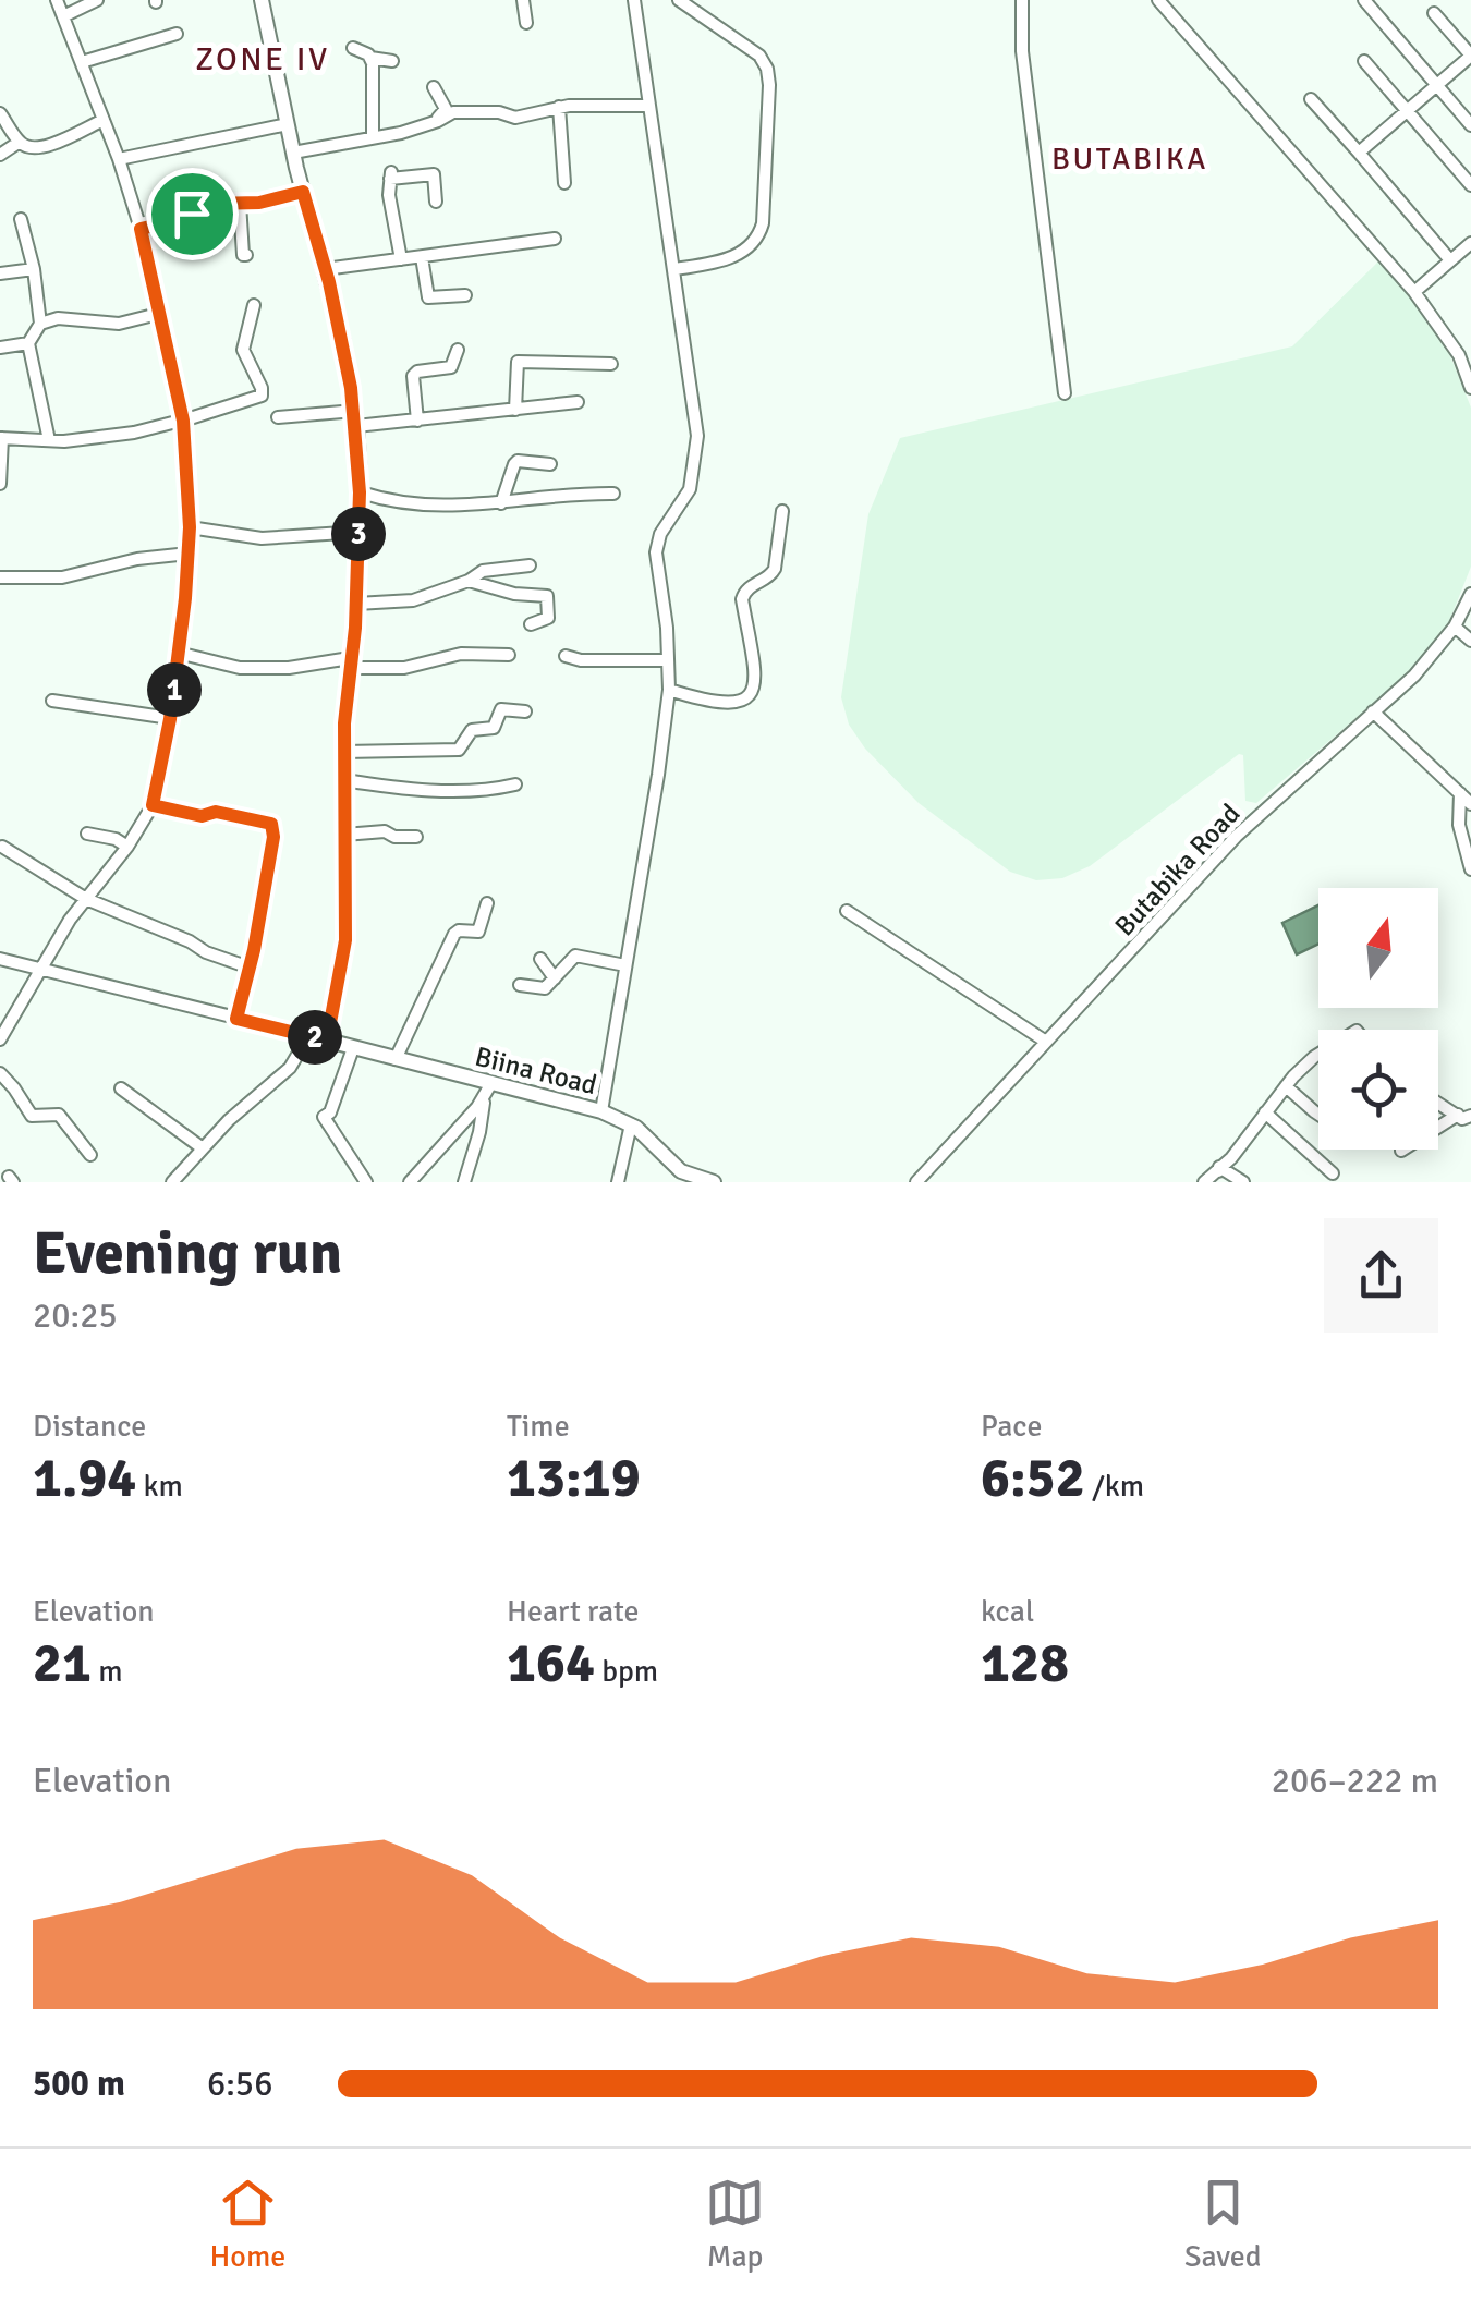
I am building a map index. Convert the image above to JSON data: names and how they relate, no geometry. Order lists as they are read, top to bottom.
{
  "streets": {
    "main road": ["Biina Road"],
    "street": ["Butabika Road"]
  },
  "districts": ["ZONE IV", "BUTABIKA"],
  "north": "top",
  "page": {
    "pins": ["3", "1", "2"],
    "heading": ["Evening run", "20:25"],
    "stats": [
      ["Distance", "1.94 km"],
      ["Time", "13:19"],
      ["Pace", "6:52 /km"],
      ["Elevation", "21 m"],
      ["Heart rate", "164 bpm"],
      ["kcal", "128"]
    ],
    "chart": ["Elevation", "206–222 m"],
    "list": [
      {
        "name": "500 m",
        "note": "6:56"
      }
    ],
    "tabs": ["Home", "Map", "Saved"]
  }
}
